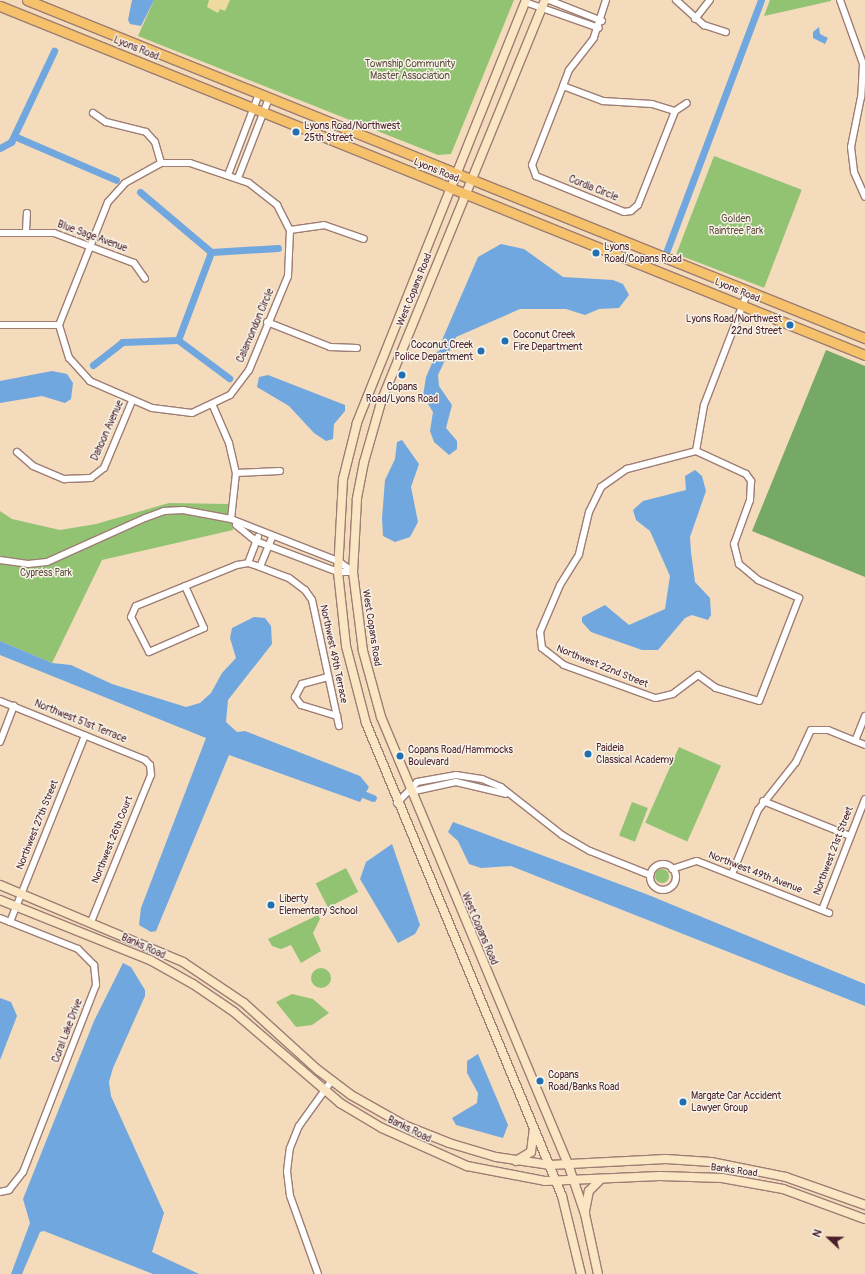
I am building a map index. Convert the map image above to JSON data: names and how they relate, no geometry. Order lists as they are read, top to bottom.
{
  "streets": {
    "main road": ["Lyons Road", "West Copans Road", "Banks Road"],
    "street": [
      "Cordia Circle",
      "Blue Sage Avenue",
      "Calamondon Circle",
      "Dahoon Avenue",
      "Northwest 49th Terrace",
      "Northwest 22nd Street",
      "Northwest 51st Terrace",
      "Northwest 27th Street",
      "Northwest 26th Court",
      "Northwest 21st Street",
      "Northwest 49th Avenue",
      "Coral Lake Drive"
    ]
  },
  "crossings": [
    ["Lyons Road", "West Copans Road"],
    ["Blue Sage Avenue", "Calamondon Circle"],
    ["West Copans Road", "Banks Road"],
    ["Calamondon Circle", "Dahoon Avenue"],
    ["Northwest 51st Terrace", "Northwest 27th Street"],
    ["Northwest 51st Terrace", "Northwest 26th Court"],
    ["Northwest 27th Street", "Banks Road"],
    ["Northwest 27th Street", "Coral Lake Drive"],
    ["Northwest 26th Court", "Banks Road"],
    ["Northwest 21st Street", "Northwest 49th Avenue"]
  ],
  "parks": ["Township Community Master Association", "Golden Raintree Park", "Cypress Park"],
  "places": [
    "Lyons Road/Northwest 25th Street",
    "Lyons Road/Copans Road",
    "Lyons Road/Northwest 22nd Street",
    "Coconut Creek Fire Department",
    "Coconut Creek Police Department",
    "Copans Road/Lyons Road",
    "Paideia Classical Academy",
    "Copans Road/Hammocks Boulevard",
    "Liberty Elementary School",
    "Copans Road/Banks Road",
    "Margate Car Accident Lawyer Group"
  ],
  "north": "left"
}
